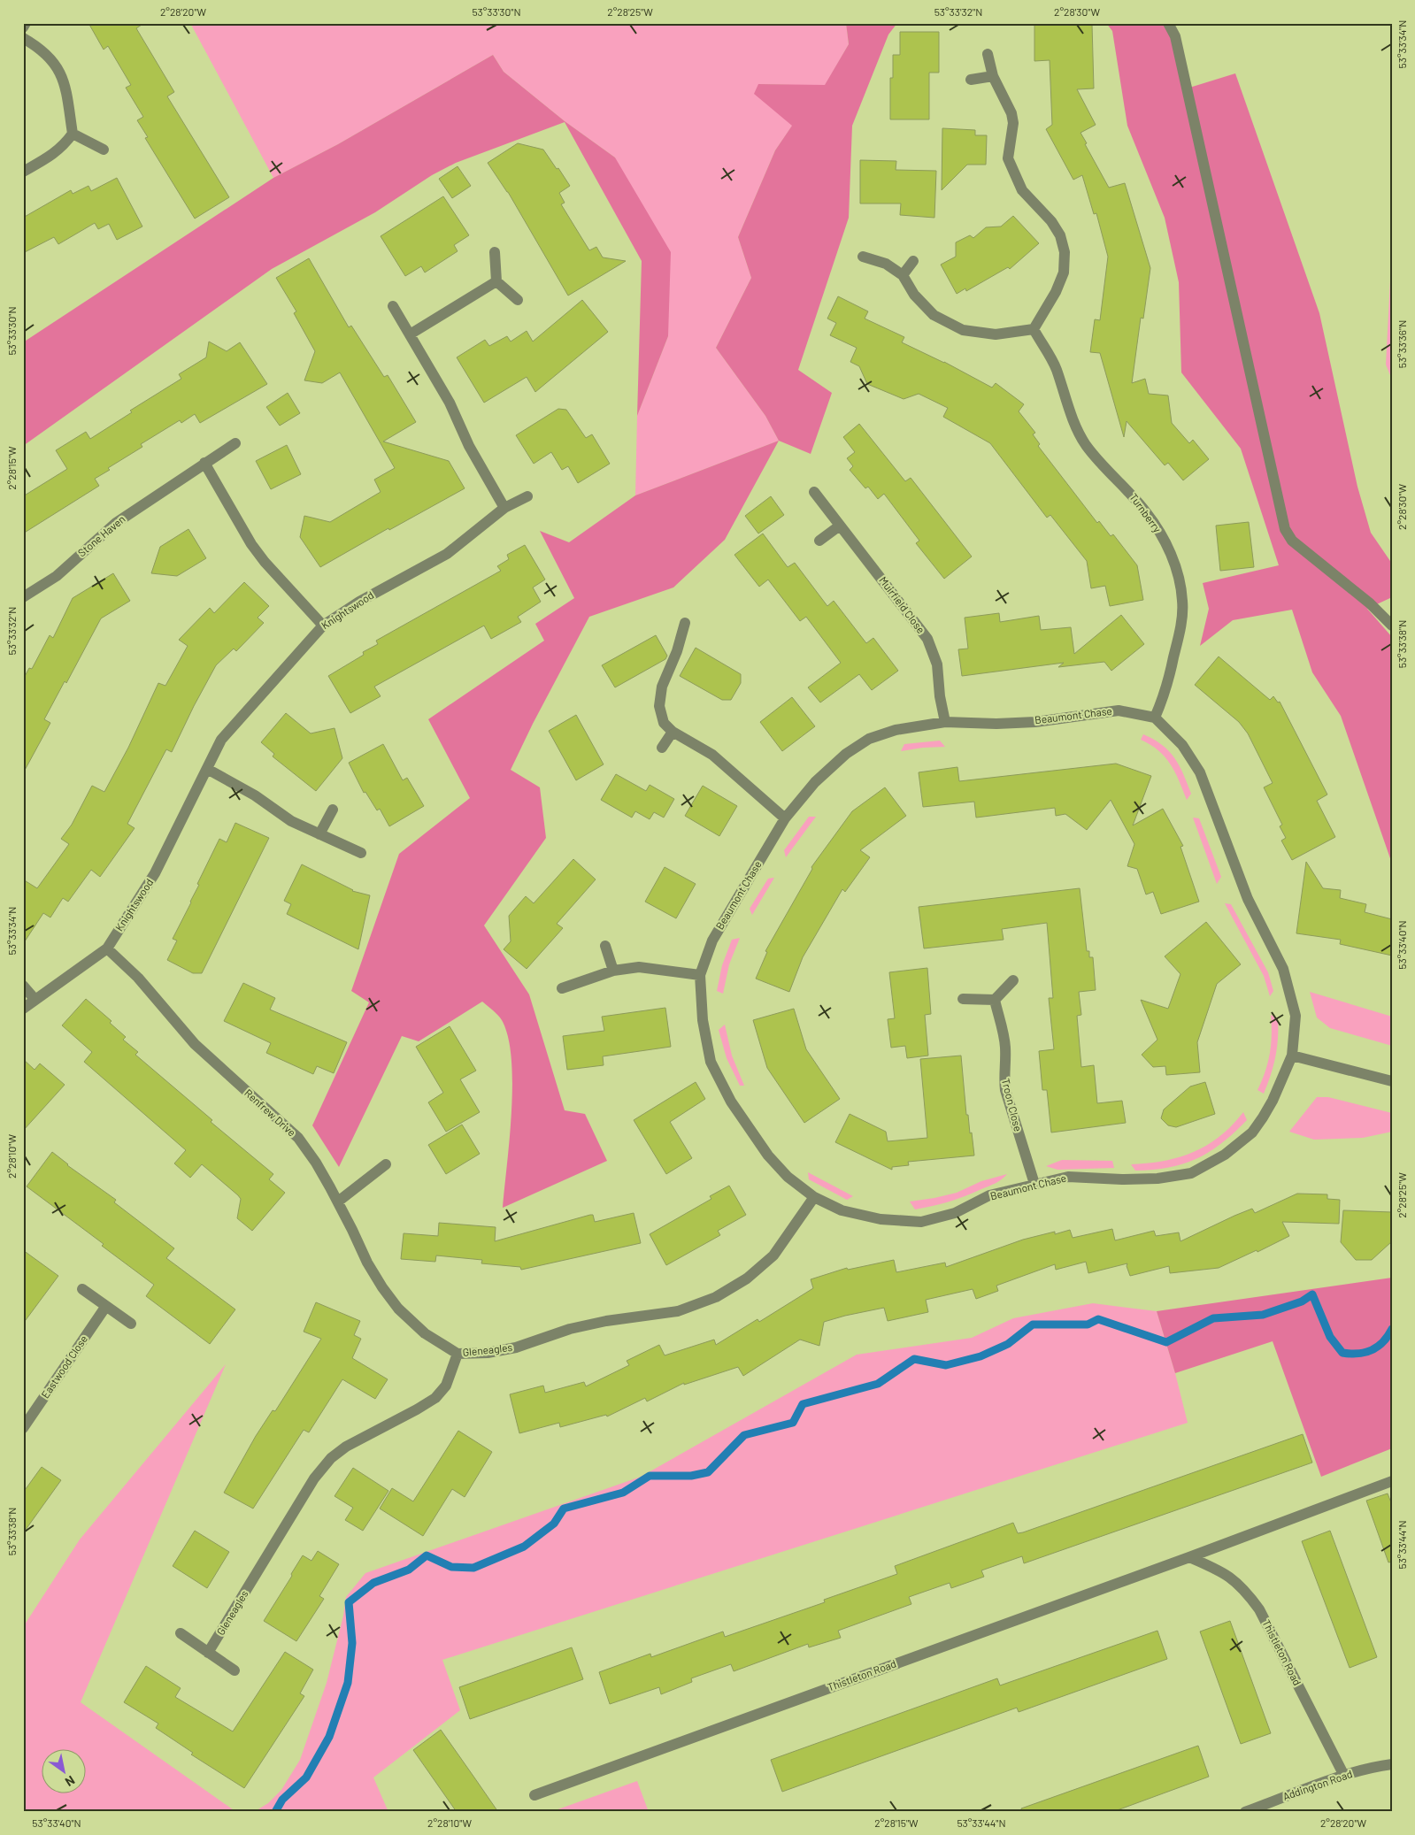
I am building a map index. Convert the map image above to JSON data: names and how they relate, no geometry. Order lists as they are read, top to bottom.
{
  "streets": {
    "street": [
      "Turnberry",
      "Stone Haven",
      "Muirfield Close",
      "Knightswood",
      "Beaumont Chase",
      "Troon Close",
      "Renfrew Drive",
      "Gleneagles",
      "Eastwood Close",
      "Thistleton Road",
      "Addington Road"
    ]
  },
  "crossings": [
    ["Turnberry", "Beaumont Chase"],
    ["Muirfield Close", "Beaumont Chase"],
    ["Knightswood", "Renfrew Drive"],
    ["Beaumont Chase", "Troon Close"],
    ["Beaumont Chase", "Gleneagles"],
    ["Renfrew Drive", "Gleneagles"],
    ["Thistleton Road", "Addington Road"]
  ],
  "north": "bottom right",
  "coordinates": [
    "2°28'20\"W",
    "53°33'30\"N",
    "2°28'25\"W",
    "53°33'32\"N",
    "2°28'30\"W",
    "53°33'34\"N",
    "53°33'36\"N",
    "2°28'15\"W",
    "53°33'38\"N",
    "53°33'40\"N",
    "2°28'10\"W",
    "53°33'44\"N"
  ]
}
